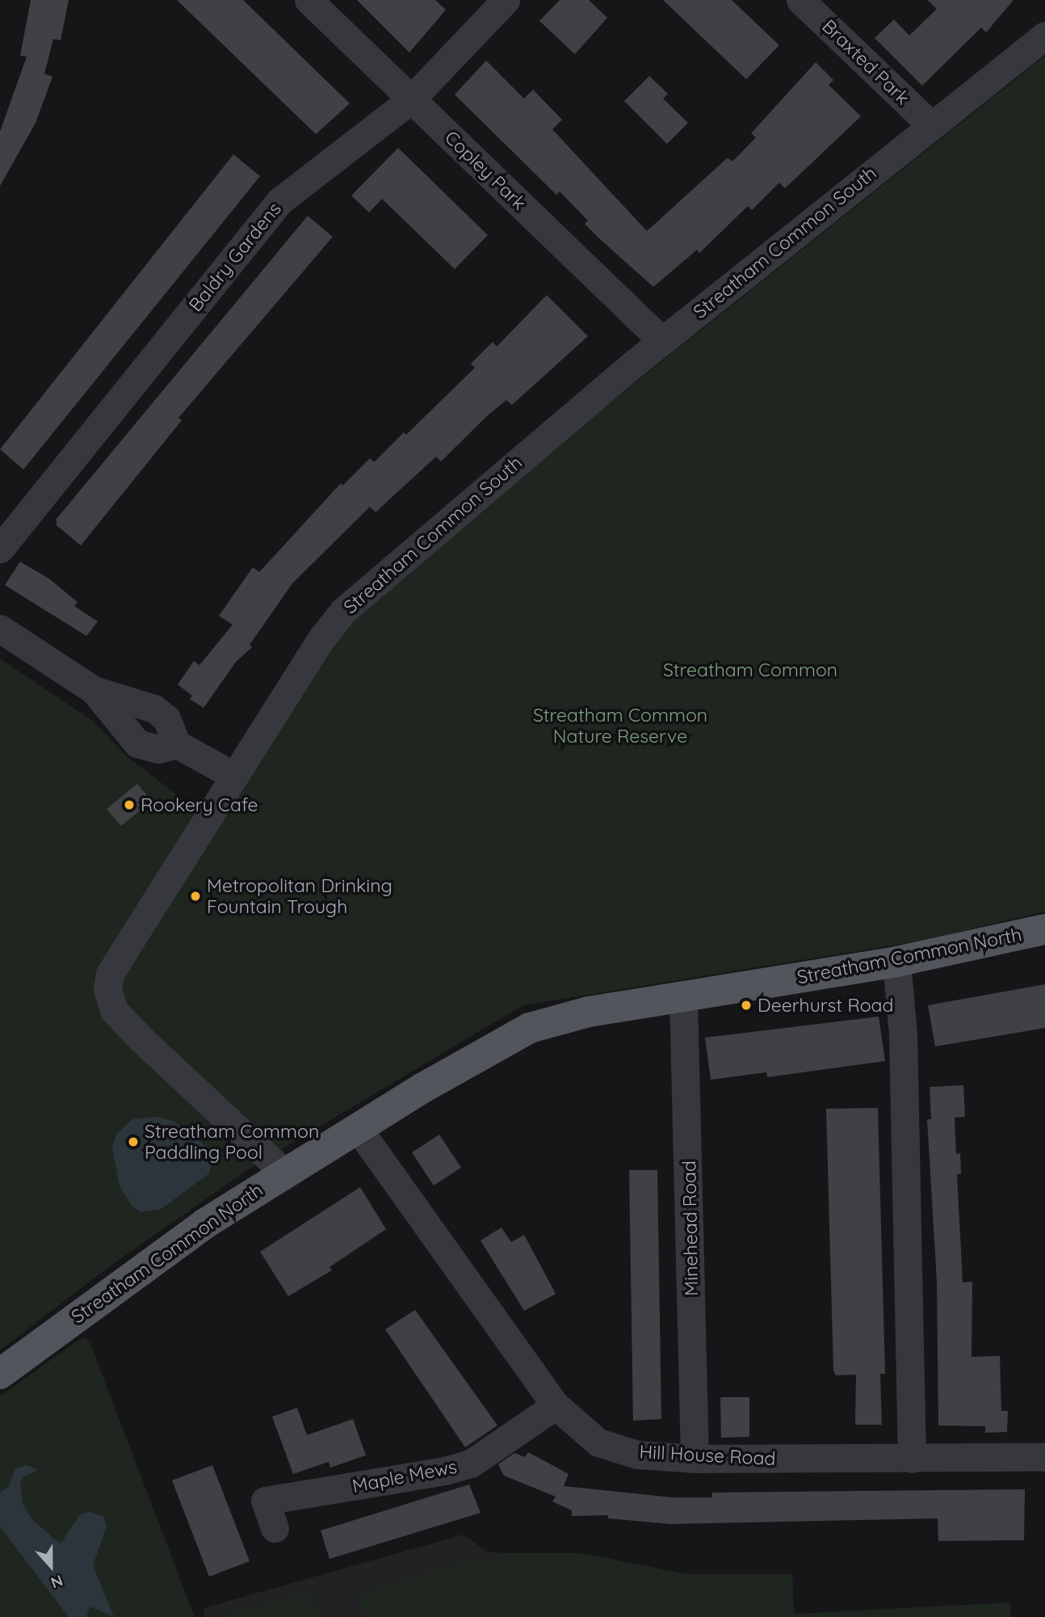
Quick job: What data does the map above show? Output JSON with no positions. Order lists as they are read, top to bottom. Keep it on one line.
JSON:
{"streets":{"main road":["Streatham Common North"],"street":["Braxted Park","Copley Park","Streatham Common South","Baldry Gardens","Minehead Road","Hill House Road","Maple Mews"]},"crossings":[["Braxted Park","Streatham Common South"],["Copley Park","Streatham Common South"],["Copley Park","Baldry Gardens"],["Streatham Common South","Streatham Common North"],["Streatham Common North","Minehead Road"],["Streatham Common North","Hill House Road"],["Minehead Road","Hill House Road"],["Hill House Road","Maple Mews"]],"parks":["Streatham Common","Streatham Common Nature Reserve"],"places":["Rookery Cafe","Metropolitan Drinking Fountain Trough","Deerhurst Road","Streatham Common Paddling Pool"],"north":"bottom"}
